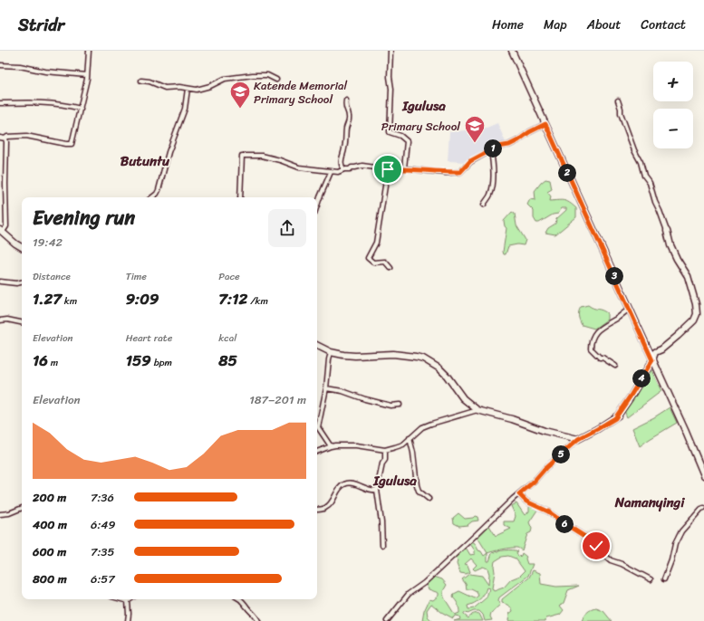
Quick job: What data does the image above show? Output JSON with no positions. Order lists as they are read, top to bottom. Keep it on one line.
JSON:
{"districts":["Igulusa","Butuntu","Igulusa","Namanyingi"],"places":{"school or university":["Katende Memorial Primary School","Primary School"]},"page":{"header":"Stridr","nav":["Home","Map","About","Contact"],"map_buttons":["+","−"],"pins":["1","2","3","4","5","6"],"heading":["Evening run","19:42"],"stats":[["Distance","1.27 km"],["Time","9:09"],["Pace","7:12 /km"],["Elevation","16 m"],["Heart rate","159 bpm"],["kcal","85"]],"chart":["Elevation","187–201 m"],"list":[{"name":"200 m","note":"7:36"},{"name":"400 m","note":"6:49"},{"name":"600 m","note":"7:35"},{"name":"800 m","note":"6:57"}]}}
